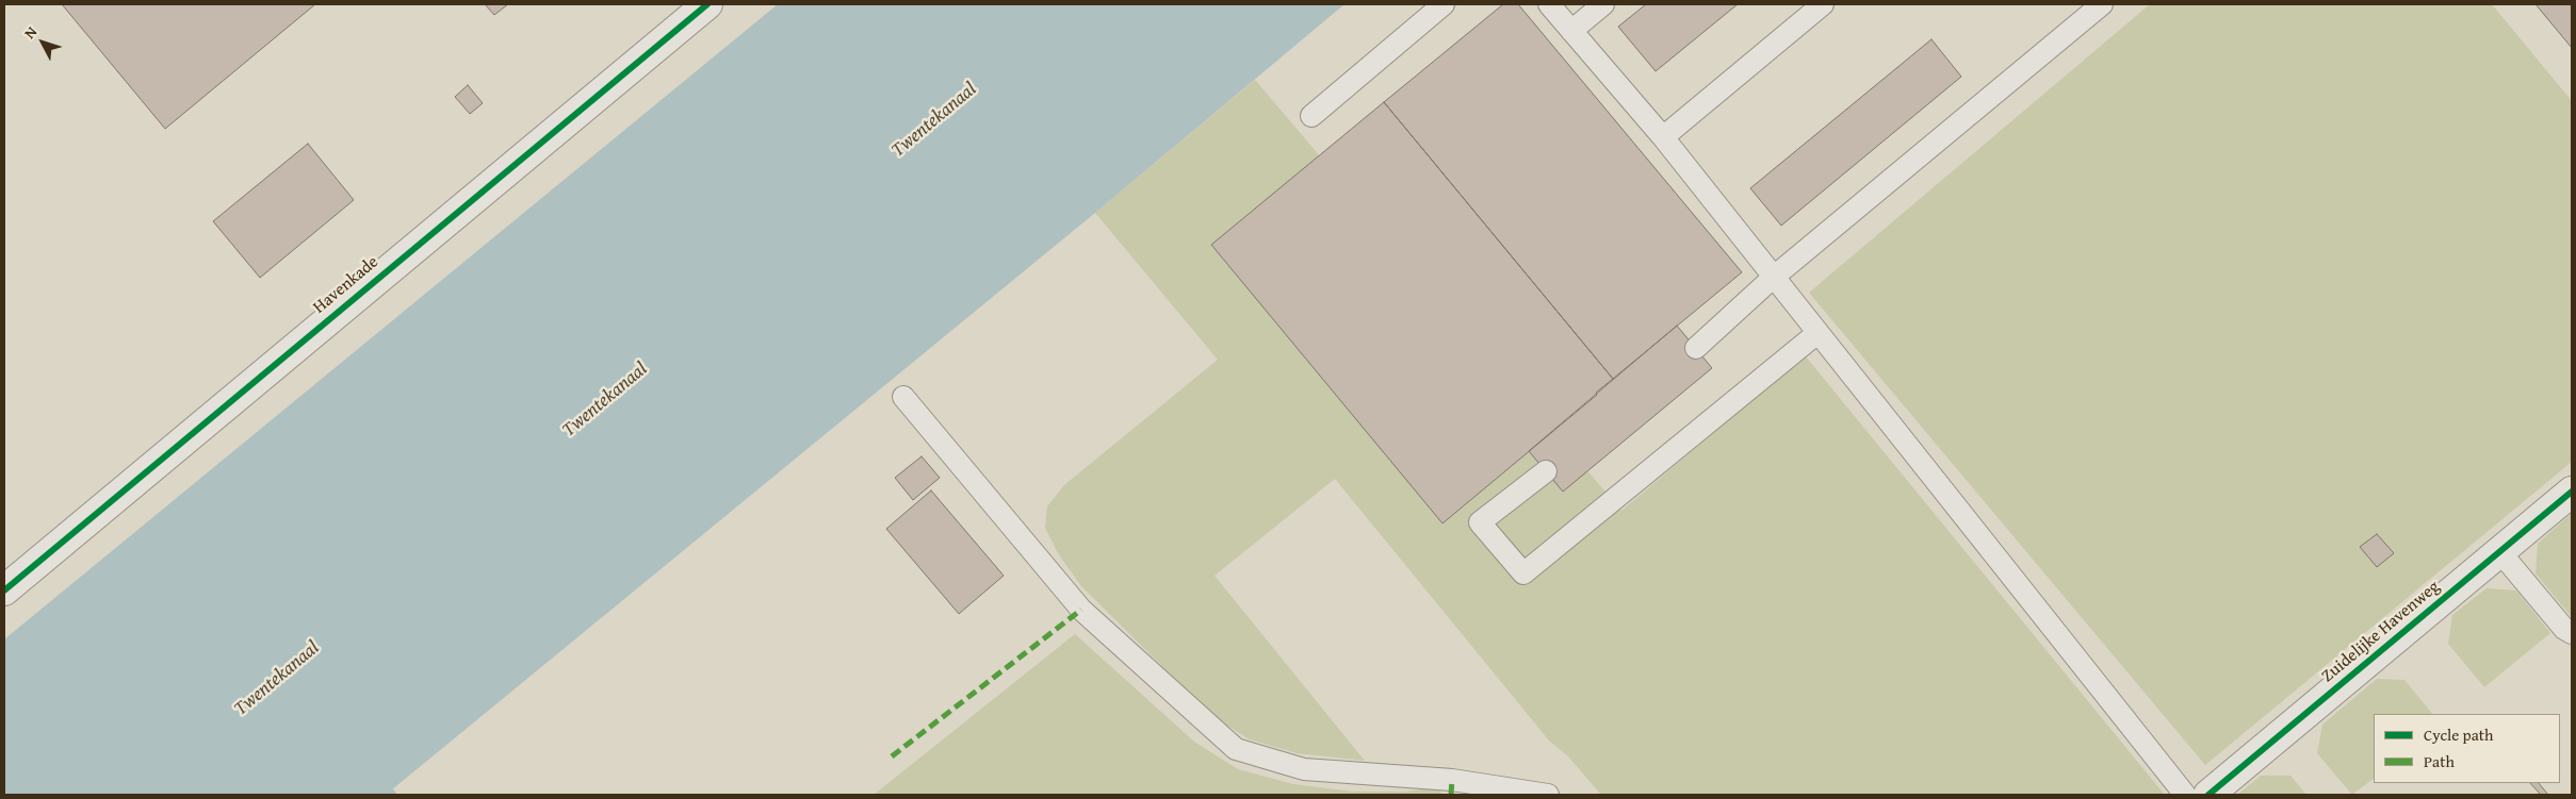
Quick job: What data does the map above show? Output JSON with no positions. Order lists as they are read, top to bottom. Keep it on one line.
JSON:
{"streets":{"street":["Havenkade","Zuidelijke Havenweg"]},"water":["Twentekanaal"],"legend":["Cycle path","Path"],"north":"top left"}
